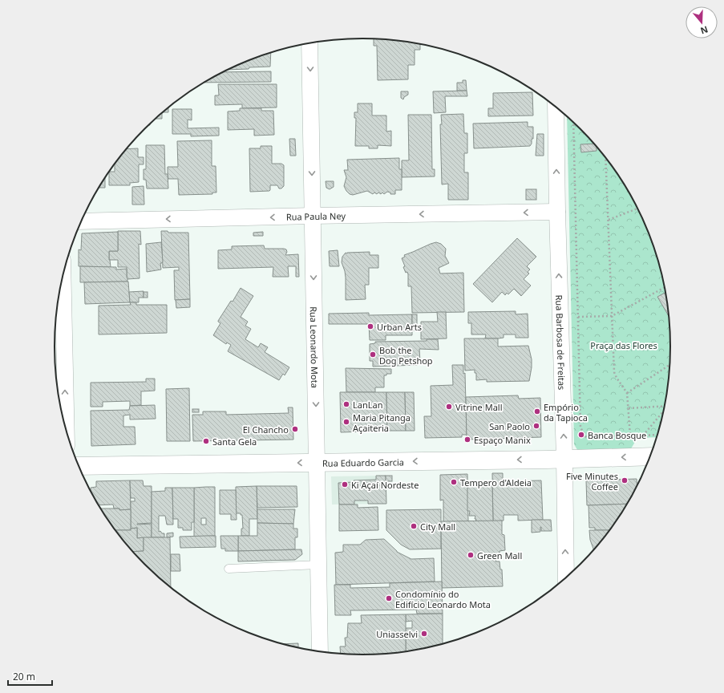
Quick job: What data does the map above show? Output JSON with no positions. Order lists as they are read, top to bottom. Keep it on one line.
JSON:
{"streets":{"main road":["Rua Eduardo Garcia"],"street":["Rua Paula Ney","Rua Barbosa de Freitas","Rua Leonardo Mota"]},"crossings":[["Rua Paula Ney","Rua Barbosa de Freitas"],["Rua Paula Ney","Rua Leonardo Mota"],["Rua Barbosa de Freitas","Rua Eduardo Garcia"],["Rua Leonardo Mota","Rua Eduardo Garcia"]],"one_way":["Rua Paula Ney","Rua Barbosa de Freitas","Rua Leonardo Mota","Rua Eduardo Garcia"],"parks":["Praça das Flores"],"places":["Urban Arts","Bob the Dog Petshop","LanLan","Vitrine Mall","Empório da Tapioca","Maria Pitanga Açaiteria","San Paolo","El Chancho","Banca Bosque","Espaço Manix","Santa Gela","Five Minutes Coffee","Tempero d'Aldeia","Ki Açaí Nordeste","City Mall","Green Mall","Condomínio do Edifício Leonardo Mota","Uniasselvi"],"scale_bar":"20 m","north":"bottom"}
